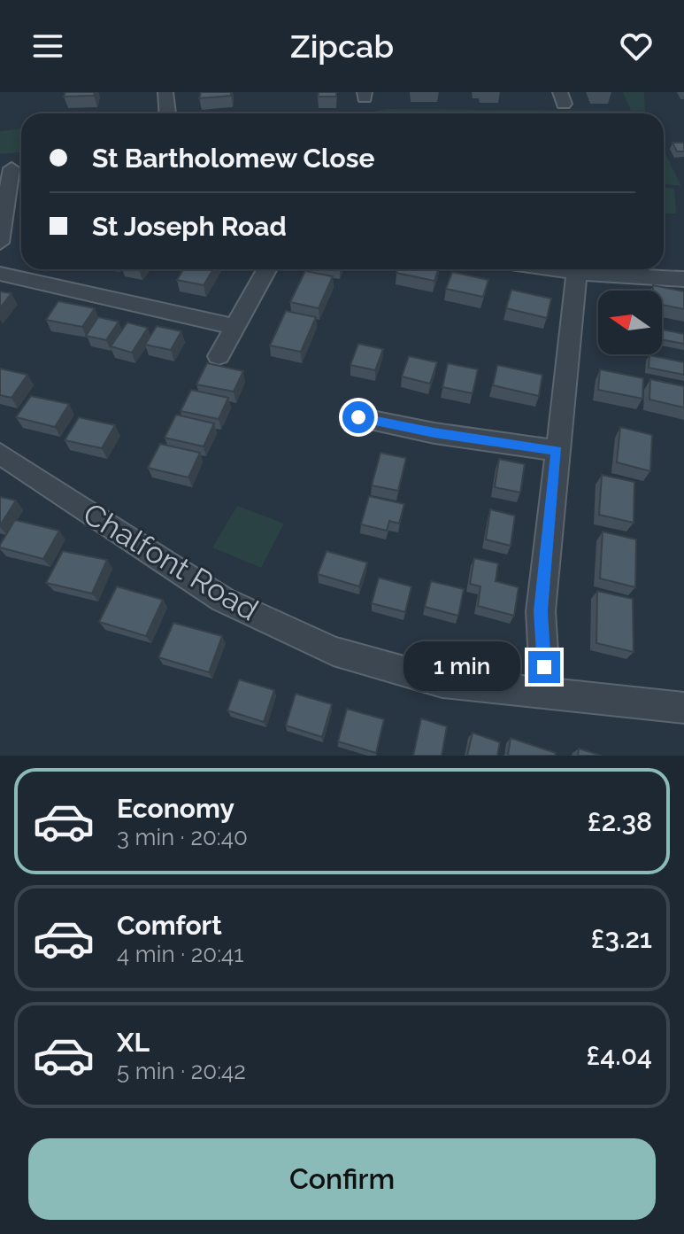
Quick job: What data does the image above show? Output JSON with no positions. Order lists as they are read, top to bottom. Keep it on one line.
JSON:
{"streets":{"street":["Chalfont Road"]},"north":"left","page":{"header":"Zipcab","banner":["St Bartholomew Close","St Joseph Road"],"bubble":"1 min","list":[{"name":"Economy","note":"3 min · 20:40","value":"£2.38"},{"name":"Comfort","note":"4 min · 20:41","value":"£3.21"},{"name":"XL","note":"5 min · 20:42","value":"£4.04"}],"buttons":"Confirm"}}
